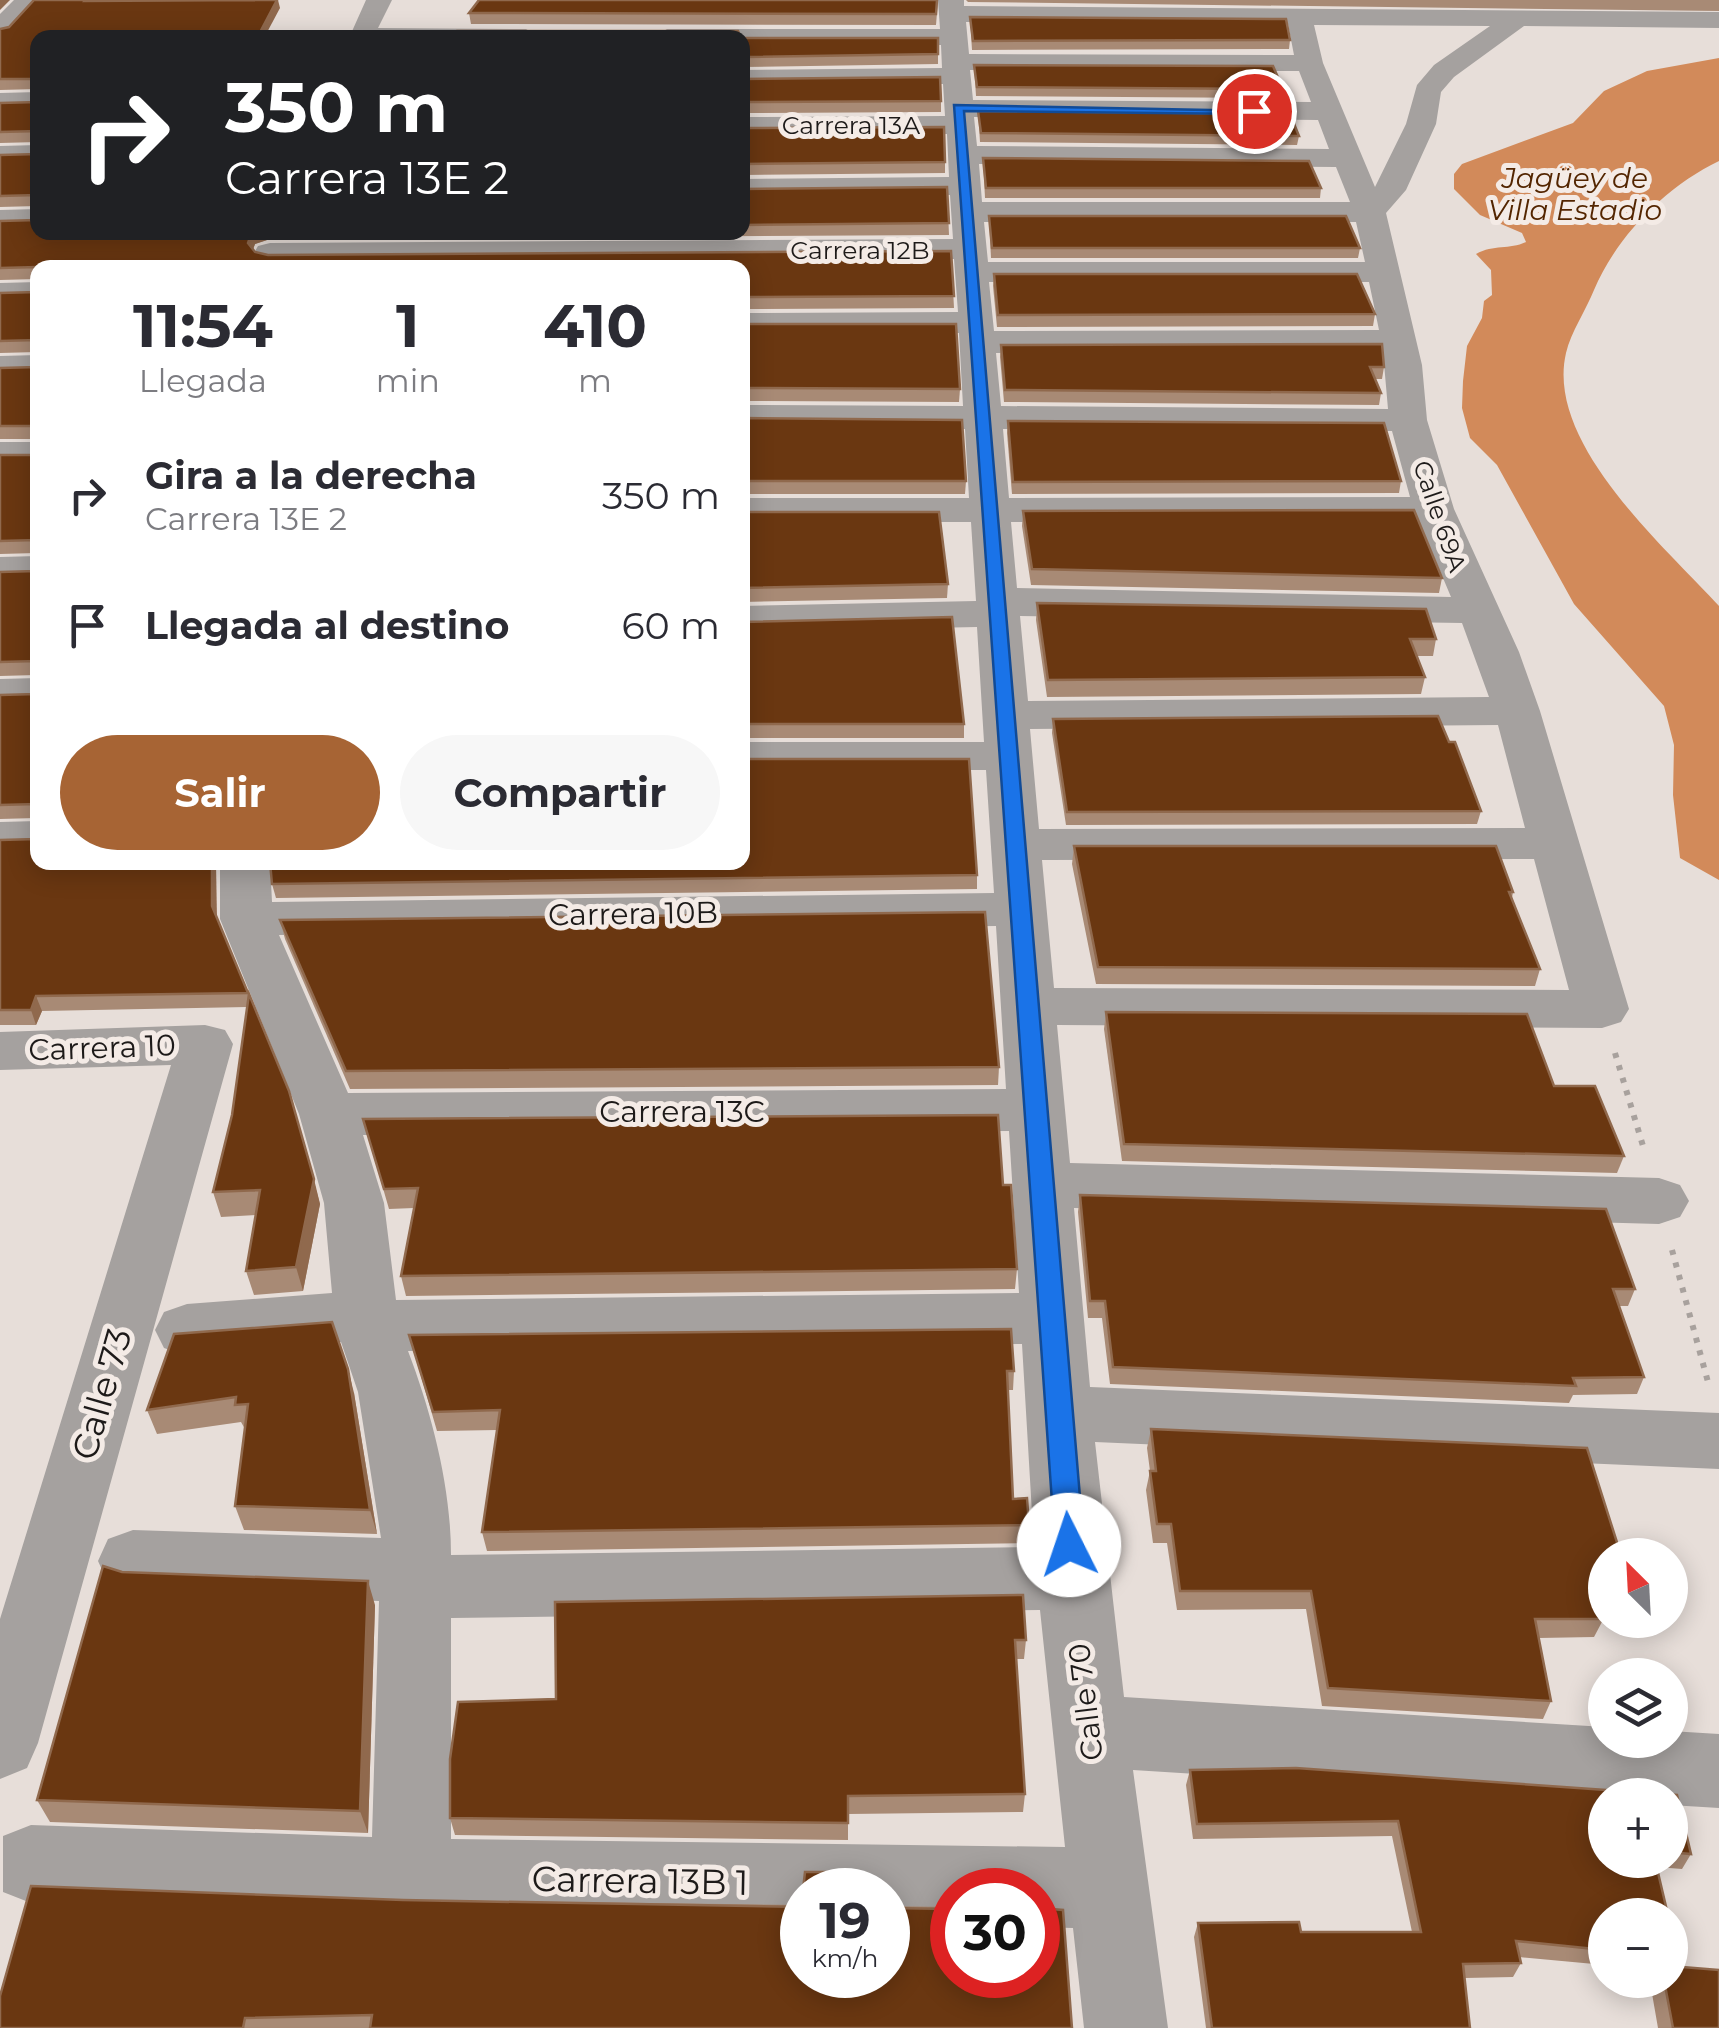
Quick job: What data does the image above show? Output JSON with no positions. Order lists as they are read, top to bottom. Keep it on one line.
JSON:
{"streets":{"street":["Carrera 13A","Carrera 12B","Calle 69A","Carrera 10B","Carrera 10","Carrera 13C","Calle 73","Calle 70","Carrera 13B 1"]},"crossings":[["Carrera 13A","Carrera 12B"],["Carrera 13A","Calle 70"],["Carrera 12B","Calle 70"],["Calle 69A","Calle 70"],["Carrera 10B","Calle 70"],["Carrera 10","Calle 73"],["Carrera 13C","Calle 70"],["Calle 70","Carrera 13B 1"]],"water":["Jagüey de Villa Estadio"],"north":"top left","page":{"turn":["350 m","Carrera 13E 2"],"eta":["11:54","Llegada","1","min","410","m"],"list":[{"name":"Gira a la derecha","note":"Carrera 13E 2","value":"350 m"},{"name":"Llegada al destino","value":"60 m"}],"buttons":["Salir","Compartir"],"map_buttons":["+","−"],"speed":"19 km/h","limit":"30"}}
